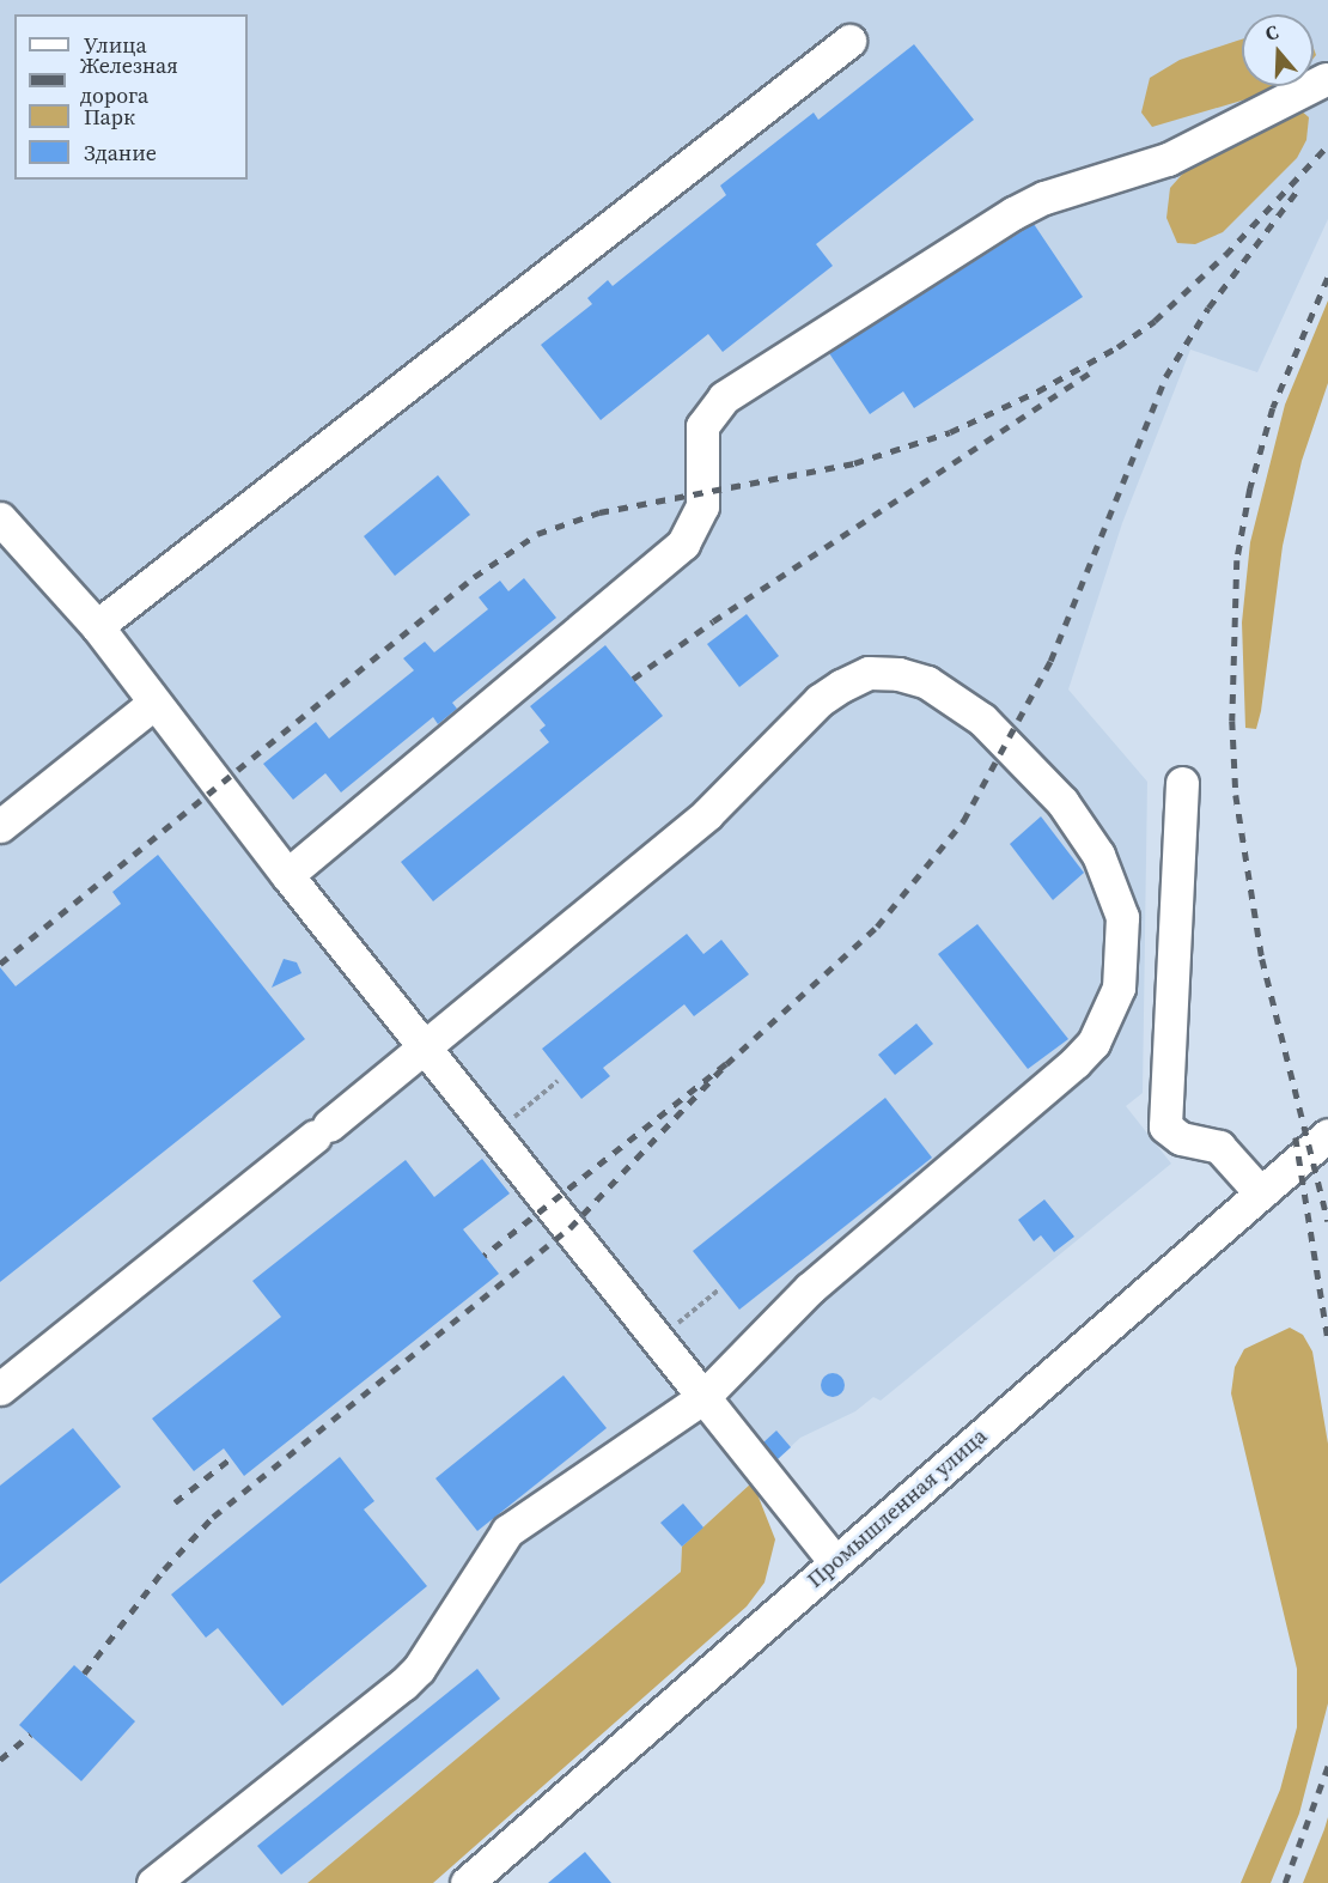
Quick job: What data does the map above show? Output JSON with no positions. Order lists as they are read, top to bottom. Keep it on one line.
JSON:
{"streets":{"street":["Промышленная улица"]},"legend":["Улица","Железная дорога","Парк","Здание"],"north":"top"}
